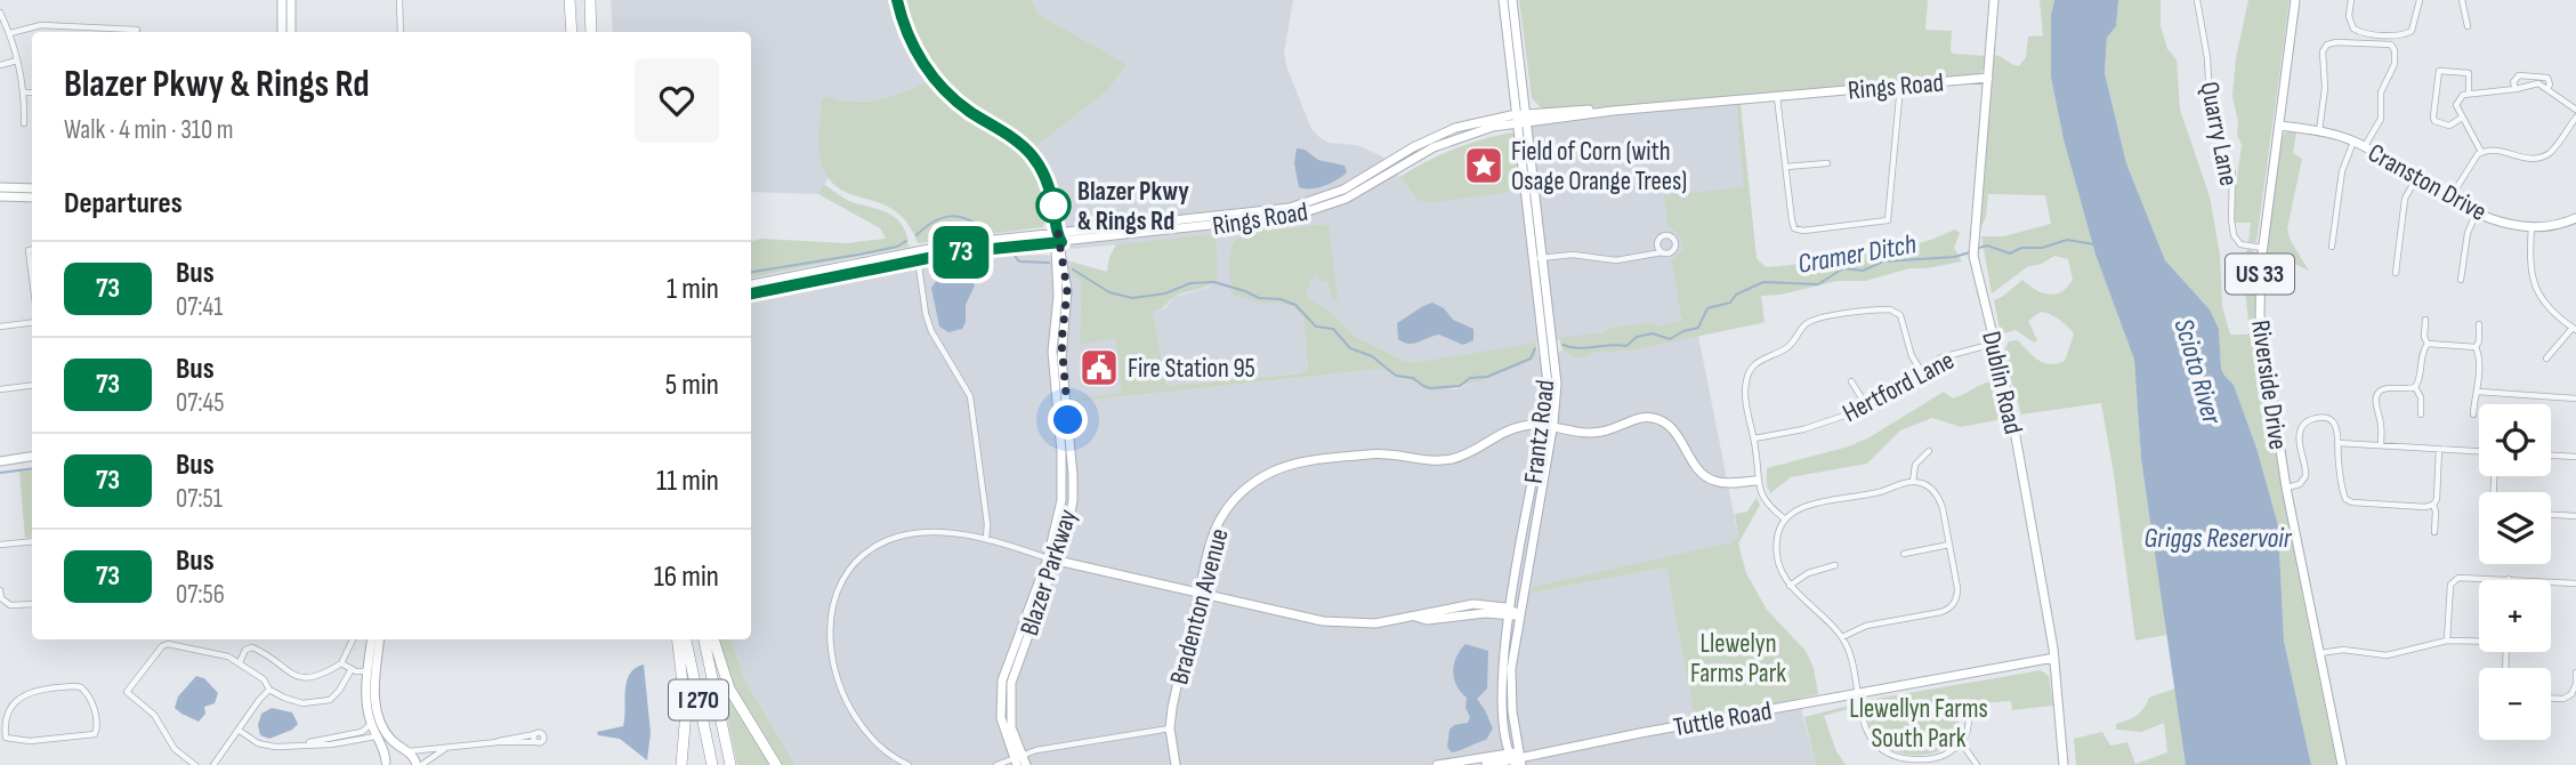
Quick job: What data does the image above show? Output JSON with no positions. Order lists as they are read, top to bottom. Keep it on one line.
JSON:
{"streets":{"highway":["I 270"],"main road":["Rings Road","Cranston Drive","US 33","Dublin Road","Riverside Drive","Frantz Road","Blazer Parkway","Bradenton Avenue","Tuttle Road"],"street":["Quarry Lane","Hertford Lane"]},"crossings":[["Rings Road","Dublin Road"],["Rings Road","Frantz Road"],["Rings Road","Blazer Parkway"],["Quarry Lane","Riverside Drive"],["Cranston Drive","Riverside Drive"],["Dublin Road","Hertford Lane"],["Dublin Road","Tuttle Road"],["Frantz Road","Bradenton Avenue"],["Frantz Road","Tuttle Road"]],"water":["Cramer Ditch","Scioto River","Griggs Reservoir"],"parks":["Llewelyn Farms Park","Llewellyn Farms South Park"],"places":{"place":["Field of Corn (with Osage Orange Trees)"],"other":["Blazer Pkwy & Rings Rd"],"public building":["Fire Station 95"]},"lines":["bus line 73"],"page":{"on_map":"73","heading":[["Blazer Pkwy & Rings Rd","Walk · 4 min · 310 m"],"Departures"],"list":[{"mark":"73","name":"Bus","note":"07:41","value":"1 min"},{"mark":"73","name":"Bus","note":"07:45","value":"5 min"},{"mark":"73","name":"Bus","note":"07:51","value":"11 min"},{"mark":"73","name":"Bus","note":"07:56","value":"16 min"}],"map_buttons":["+","−"]}}
